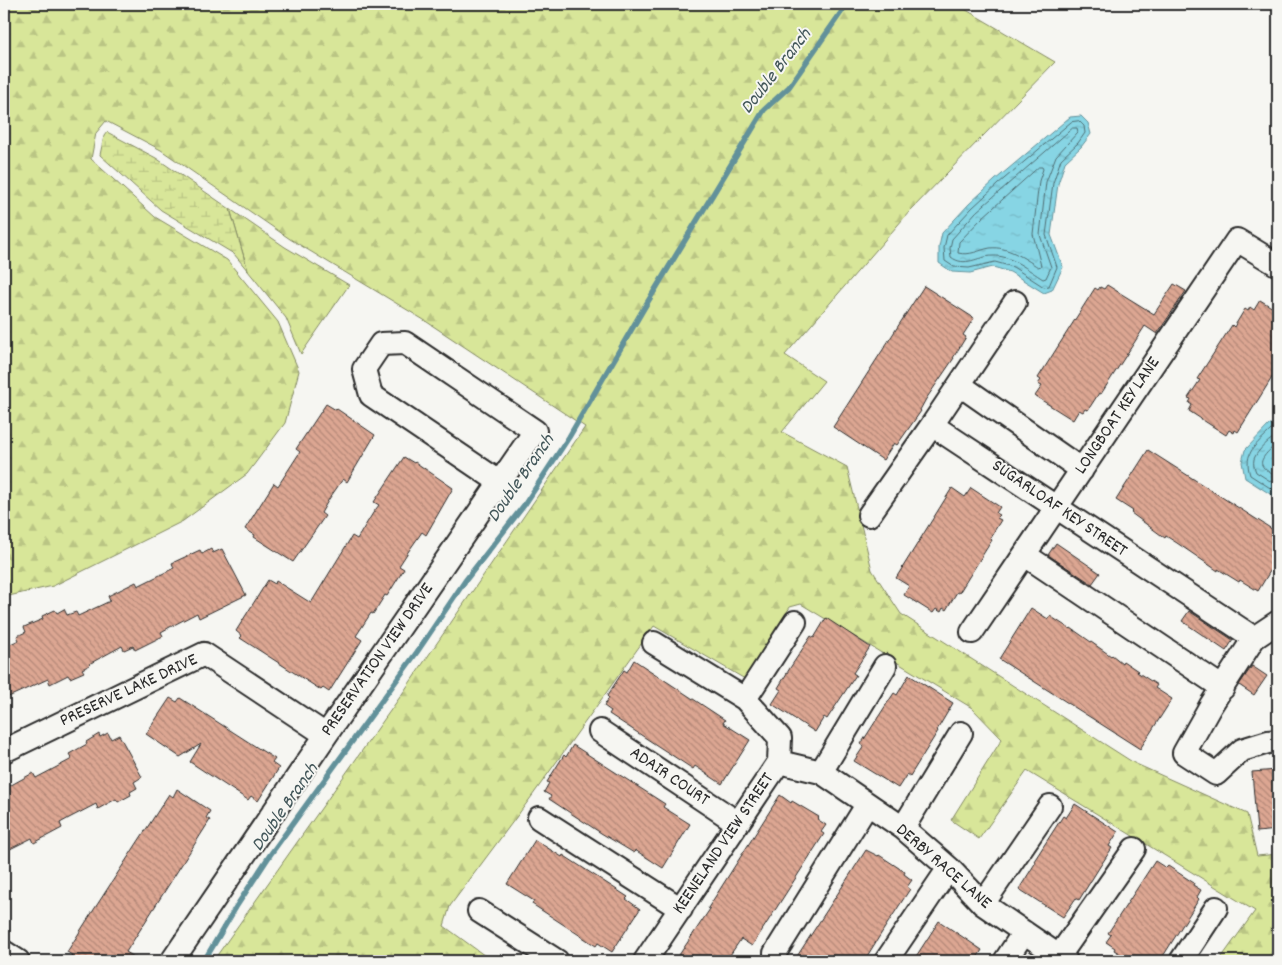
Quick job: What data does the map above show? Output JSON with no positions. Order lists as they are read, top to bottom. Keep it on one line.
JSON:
{"streets":{"street":["LONGBOAT KEY LANE","SUGARLOAF KEY STREET","PRESERVATION VIEW DRIVE","PRESERVE LAKE DRIVE","ADAIR COURT","KEENELAND VIEW STREET","DERBY RACE LANE"]},"crossings":[["LONGBOAT KEY LANE","SUGARLOAF KEY STREET"],["PRESERVATION VIEW DRIVE","PRESERVE LAKE DRIVE"],["ADAIR COURT","KEENELAND VIEW STREET"],["KEENELAND VIEW STREET","DERBY RACE LANE"]],"water":["Double Branch"]}
